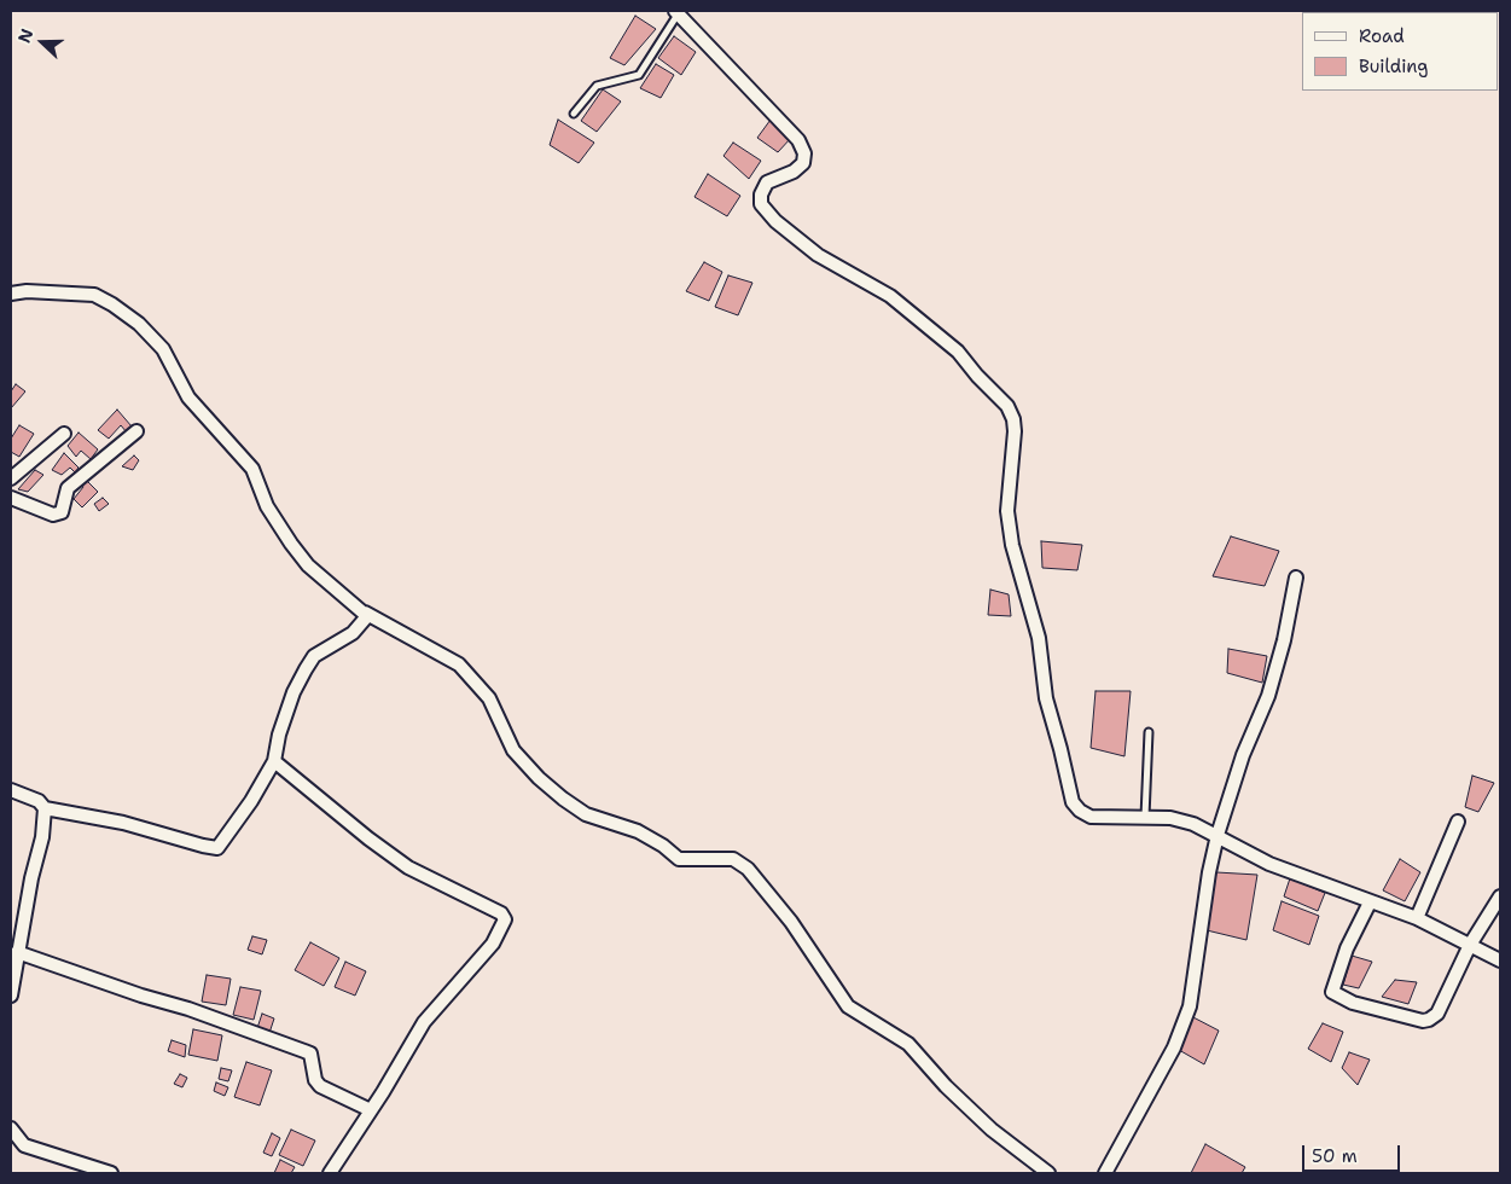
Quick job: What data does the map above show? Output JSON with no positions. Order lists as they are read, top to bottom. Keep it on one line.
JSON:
{"legend":["Road","Building"],"scale_bar":"50 m","north":"left"}
